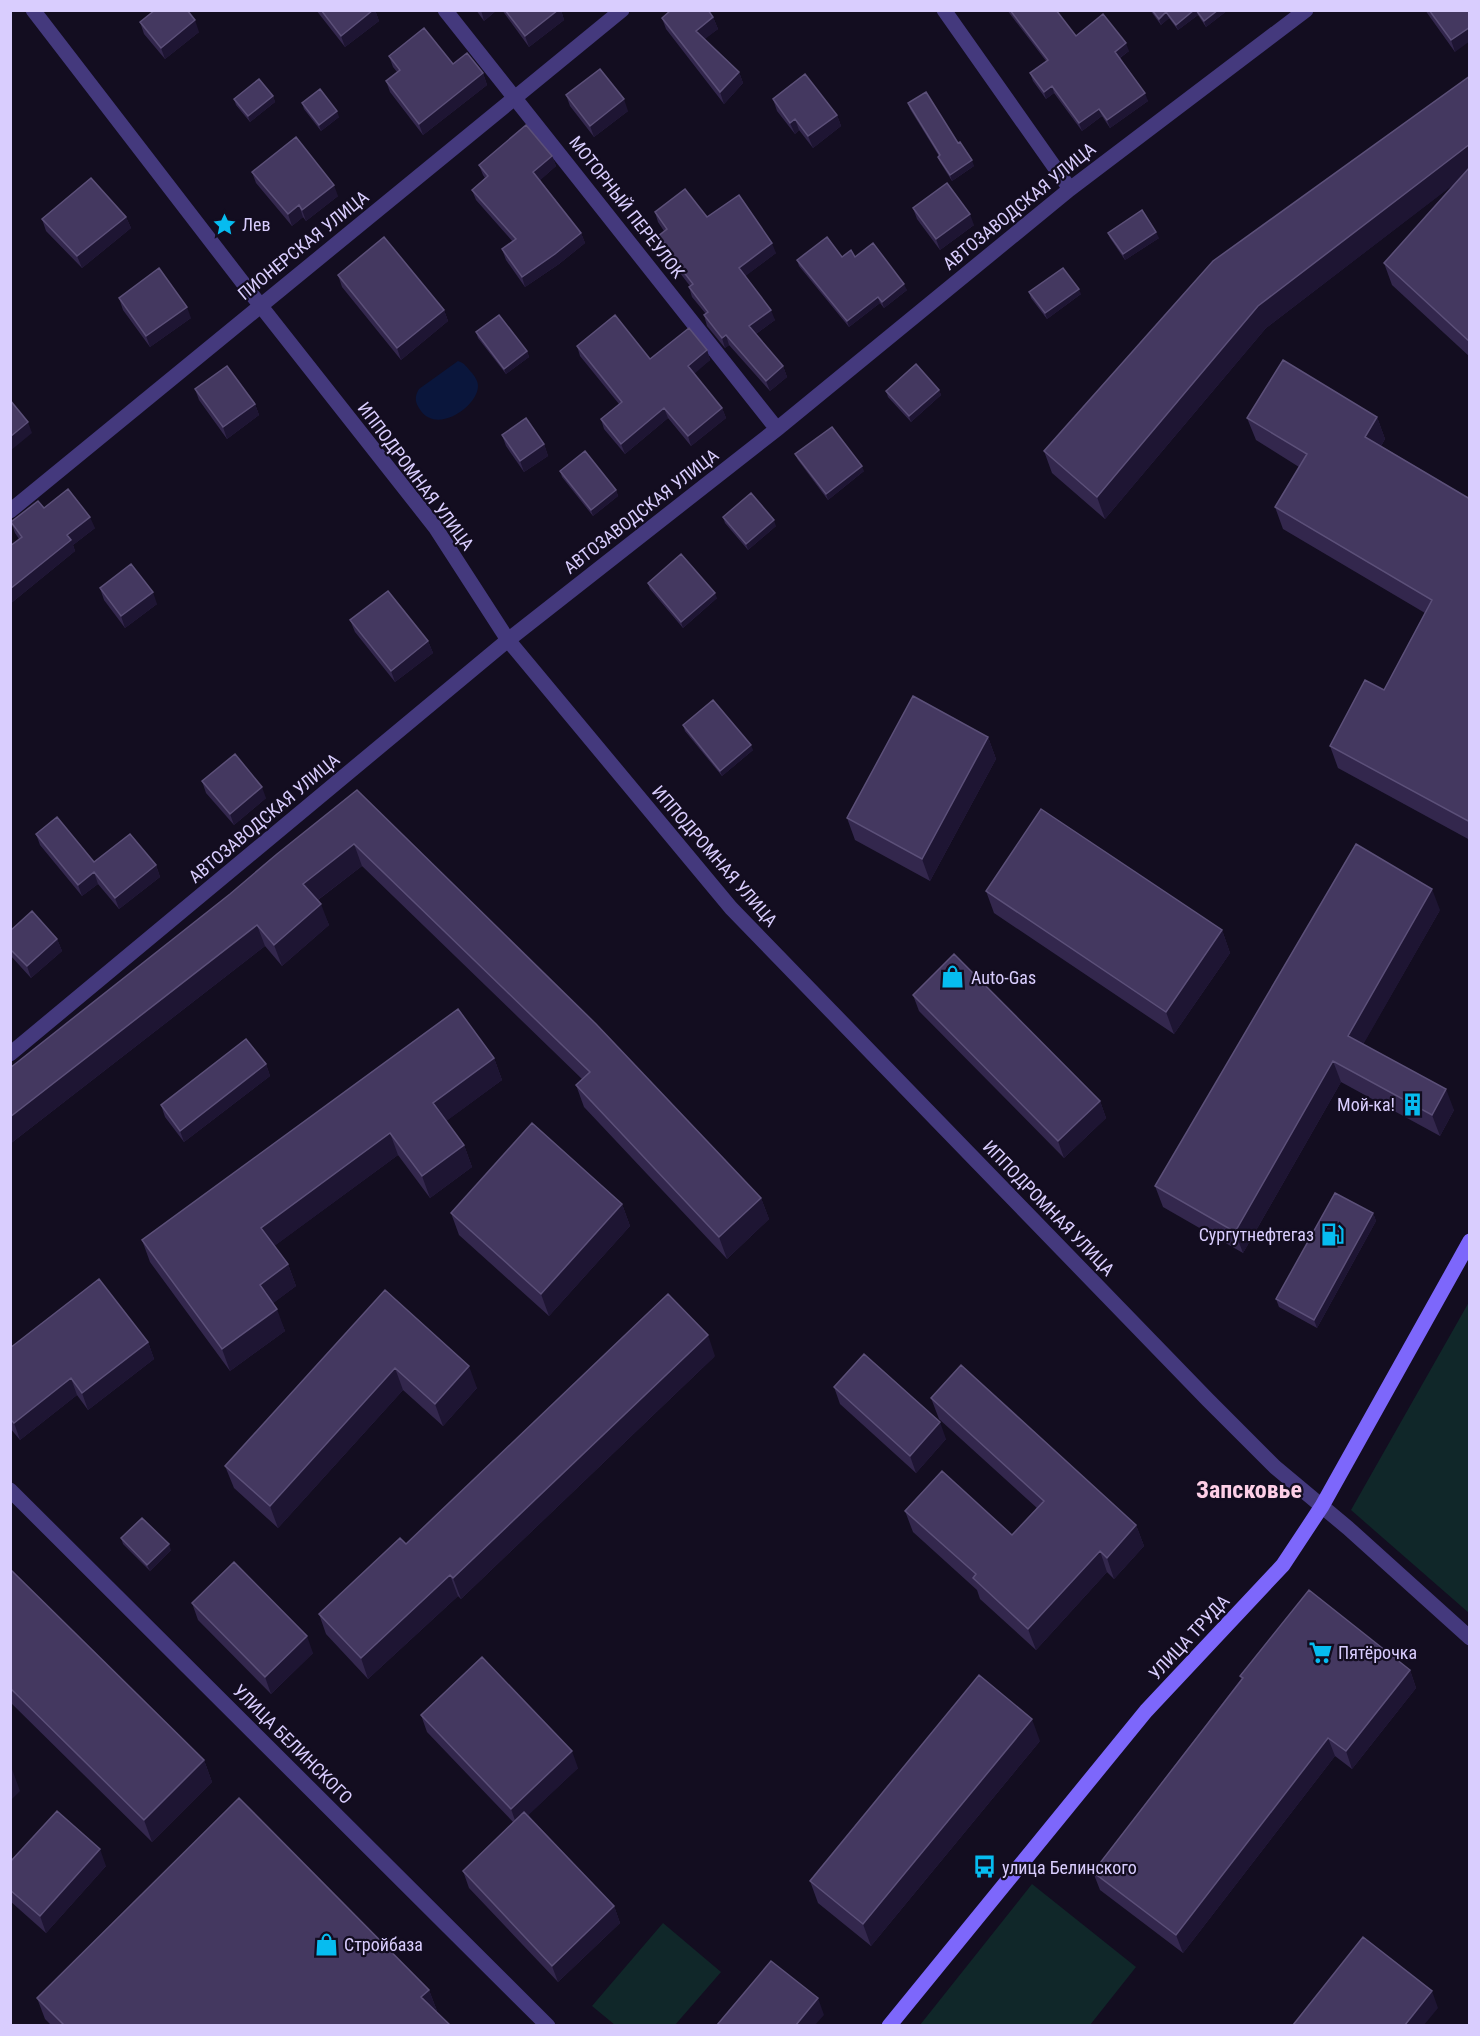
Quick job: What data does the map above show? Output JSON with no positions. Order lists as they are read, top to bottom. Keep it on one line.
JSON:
{"streets":{"main road":["УЛИЦА ТРУДА"],"street":["АВТОЗАВОДСКАЯ УЛИЦА","МОТОРНЫЙ ПЕРЕУЛОК","ПИОНЕРСКАЯ УЛИЦА","ИППОДРОМНАЯ УЛИЦА","УЛИЦА БЕЛИНСКОГО"]},"crossings":[["АВТОЗАВОДСКАЯ УЛИЦА","МОТОРНЫЙ ПЕРЕУЛОК"],["АВТОЗАВОДСКАЯ УЛИЦА","ИППОДРОМНАЯ УЛИЦА"],["МОТОРНЫЙ ПЕРЕУЛОК","ПИОНЕРСКАЯ УЛИЦА"],["ПИОНЕРСКАЯ УЛИЦА","ИППОДРОМНАЯ УЛИЦА"],["ИППОДРОМНАЯ УЛИЦА","УЛИЦА ТРУДА"]],"districts":["Запсковье"],"places":{"place":["Лев"],"shop":["Auto-Gas","Стройбаза"],"building":["Мой-ка!"],"fuel station":["Сургутнефтегаз"],"supermarket":["Пятёрочка"],"bus stop":["улица Белинского"]}}
